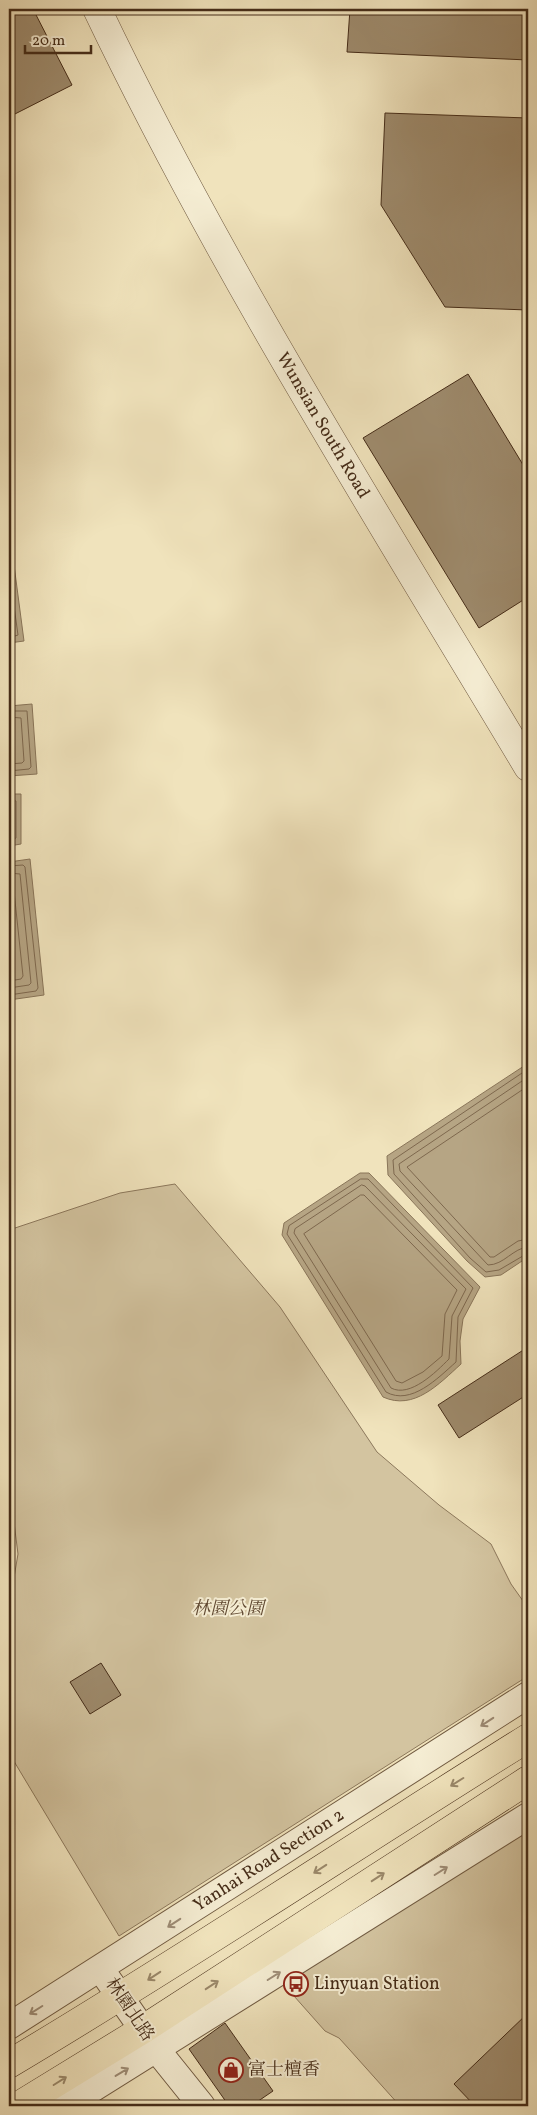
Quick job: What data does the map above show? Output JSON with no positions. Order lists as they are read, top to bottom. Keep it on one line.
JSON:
{"streets":{"main road":["Yanhai Road Section 2"],"street":["Wunsian South Road","林園北路"]},"crossings":[["Yanhai Road Section 2","林園北路"]],"parks":["林園公園"],"places":{"bus stop":["Linyuan Station"],"shop":["富士檀香"]},"scale_bar":"20 m"}
